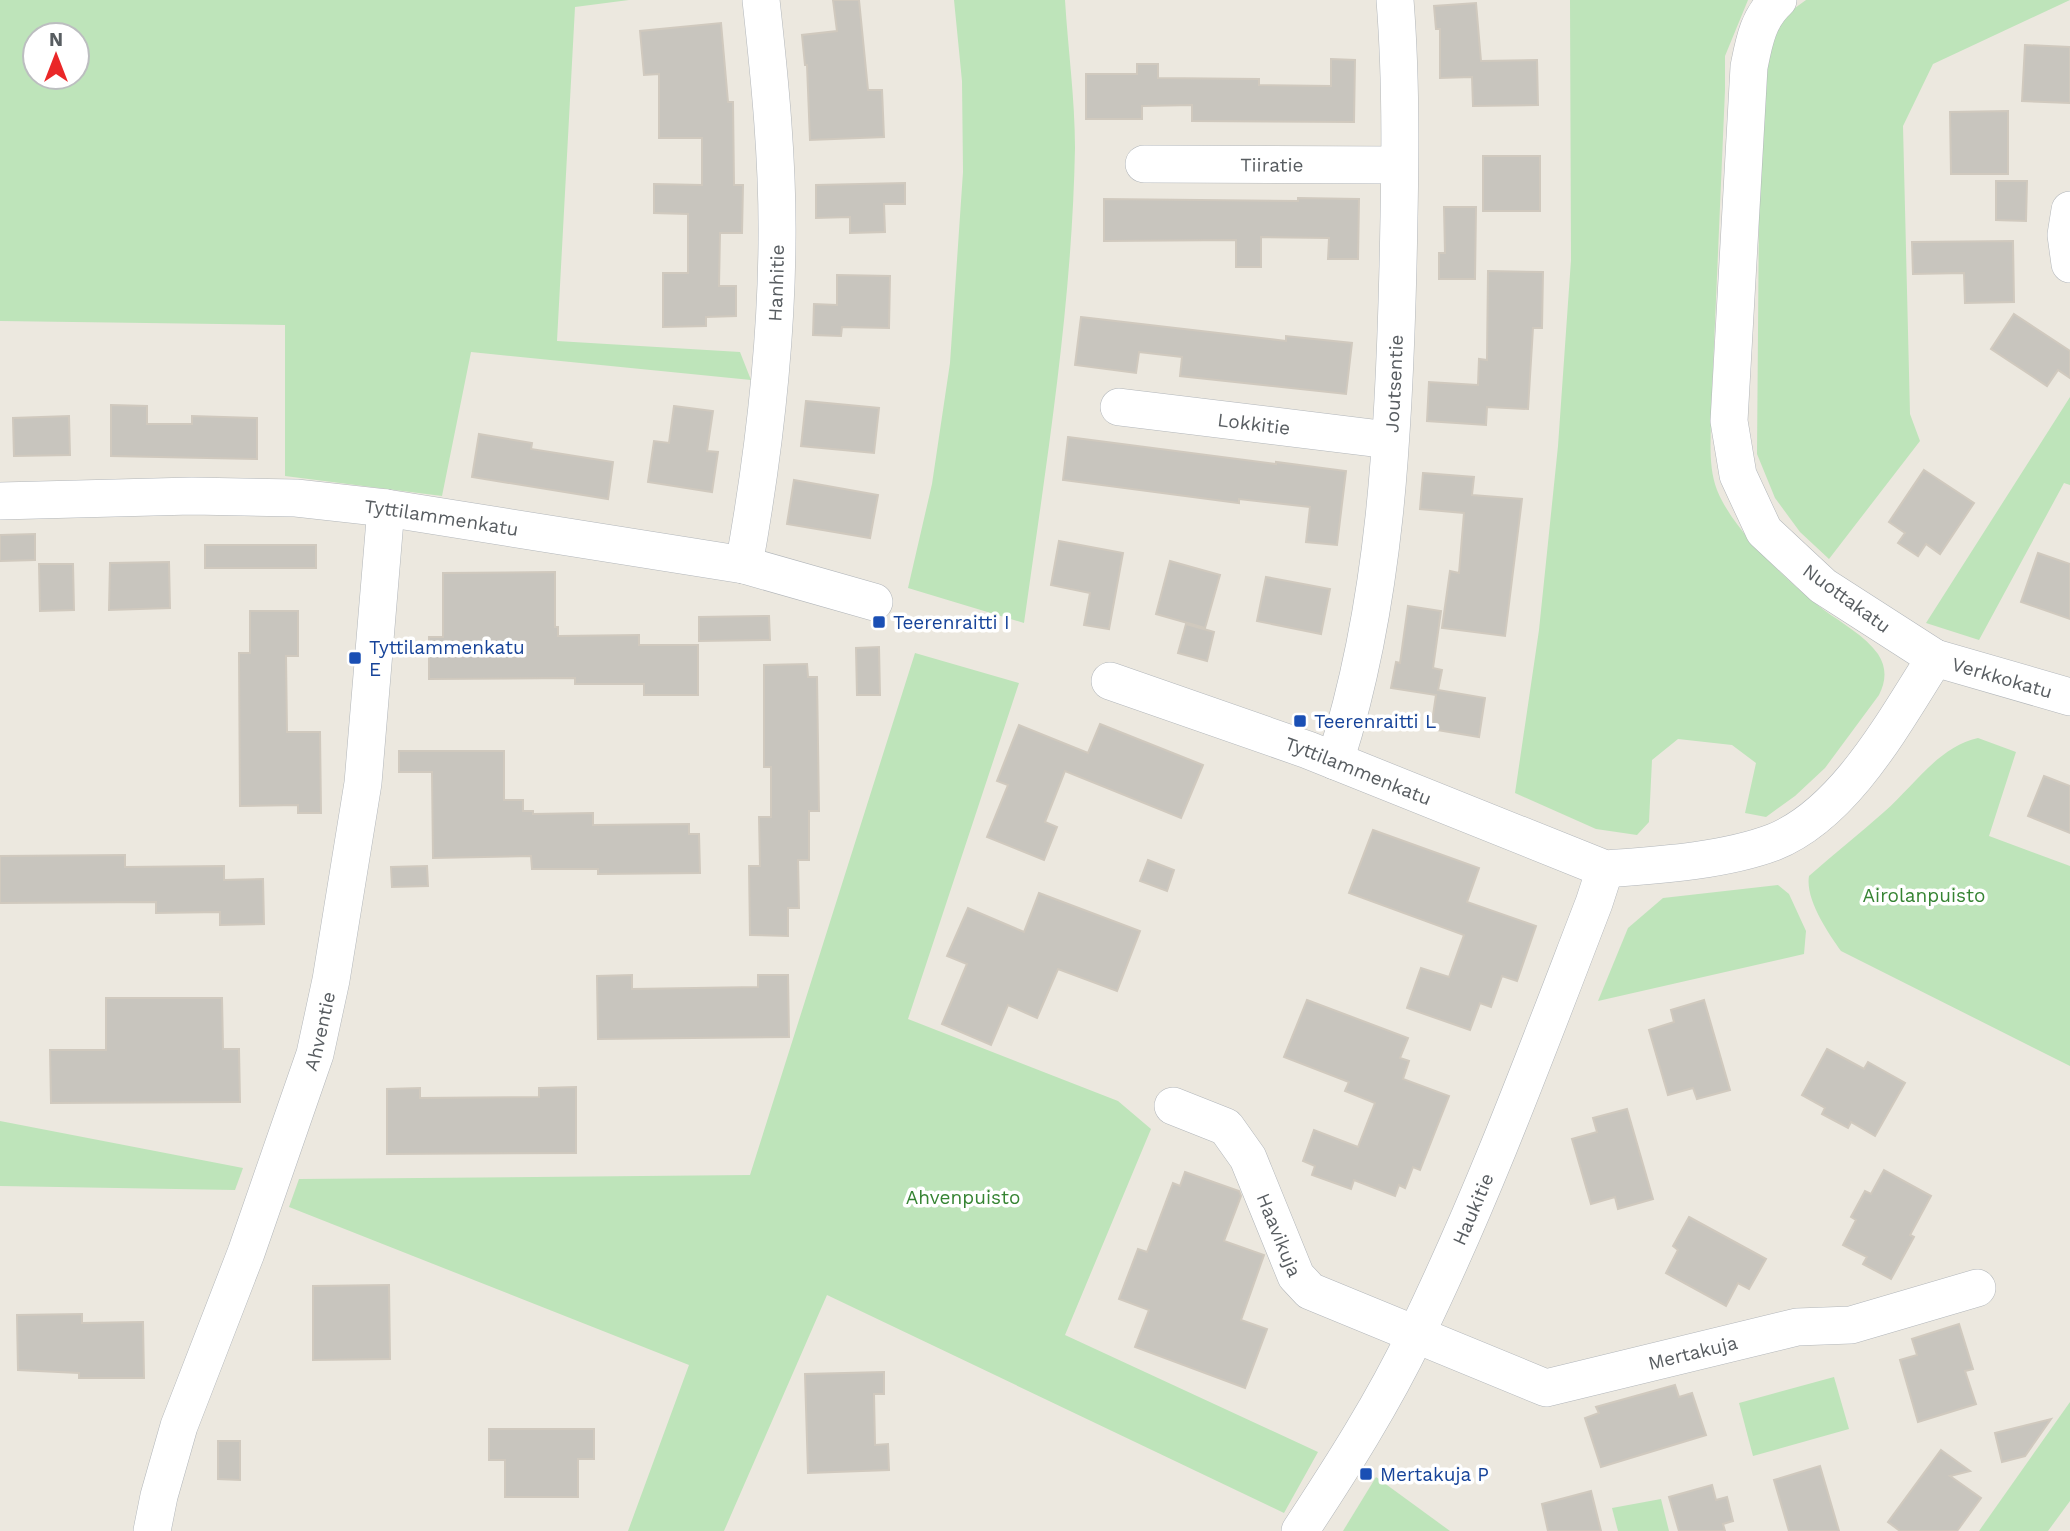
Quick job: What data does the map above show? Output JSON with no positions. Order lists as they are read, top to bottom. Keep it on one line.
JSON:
{"streets":{"street":["Tiiratie","Hanhitie","Joutsentie","Lokkitie","Tyttilammenkatu","Nuottakatu","Verkkokatu","Ahventie","Haukitie","Haavikuja","Mertakuja"]},"crossings":[["Tiiratie","Joutsentie"],["Hanhitie","Tyttilammenkatu"],["Joutsentie","Lokkitie"],["Joutsentie","Tyttilammenkatu"],["Tyttilammenkatu","Ahventie"],["Tyttilammenkatu","Haukitie"],["Nuottakatu","Verkkokatu"],["Haukitie","Haavikuja"],["Haukitie","Mertakuja"],["Haavikuja","Mertakuja"]],"parks":["Airolanpuisto","Ahvenpuisto"],"places":{"transit":["Teerenraitti I","Tyttilammenkatu E","Teerenraitti L","Mertakuja P"]},"north":"top"}
